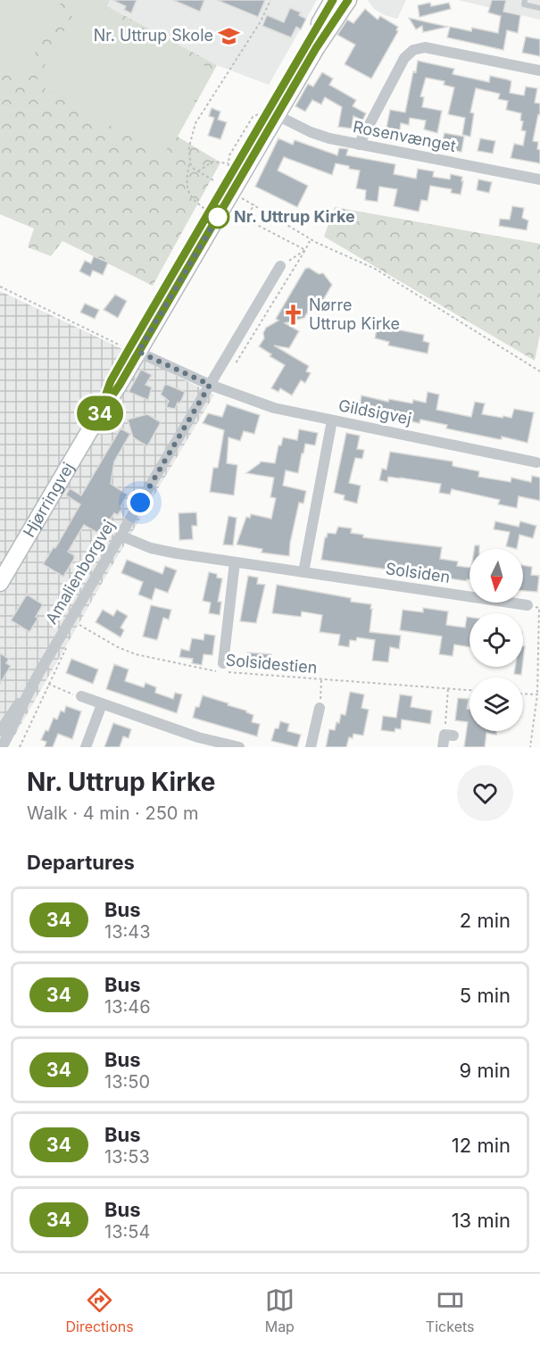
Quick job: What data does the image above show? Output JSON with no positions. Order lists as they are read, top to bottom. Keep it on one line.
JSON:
{"streets":{"main road":["Hjørringvej"],"street":["Rosenvænget","Gildsigvej","Amalienborgvej","Solsiden"],"path":["Solsidestien"]},"crossings":[["Rosenvænget","Hjørringvej"],["Gildsigvej","Amalienborgvej"],["Amalienborgvej","Solsiden"],["Amalienborgvej","Solsidestien"]],"places":{"school or university":["Nr. Uttrup Skole"],"other":["Nr. Uttrup Kirke"],"church":["Nørre Uttrup Kirke"]},"lines":["bus line 34"],"north":"bottom","page":{"on_map":"34","heading":[["Nr. Uttrup Kirke","Walk · 4 min · 250 m"],"Departures"],"list":[{"mark":"34","name":"Bus","note":"13:43","value":"2 min"},{"mark":"34","name":"Bus","note":"13:46","value":"5 min"},{"mark":"34","name":"Bus","note":"13:50","value":"9 min"},{"mark":"34","name":"Bus","note":"13:53","value":"12 min"},{"mark":"34","name":"Bus","note":"13:54","value":"13 min"}],"tabs":["Directions","Map","Tickets"]}}
